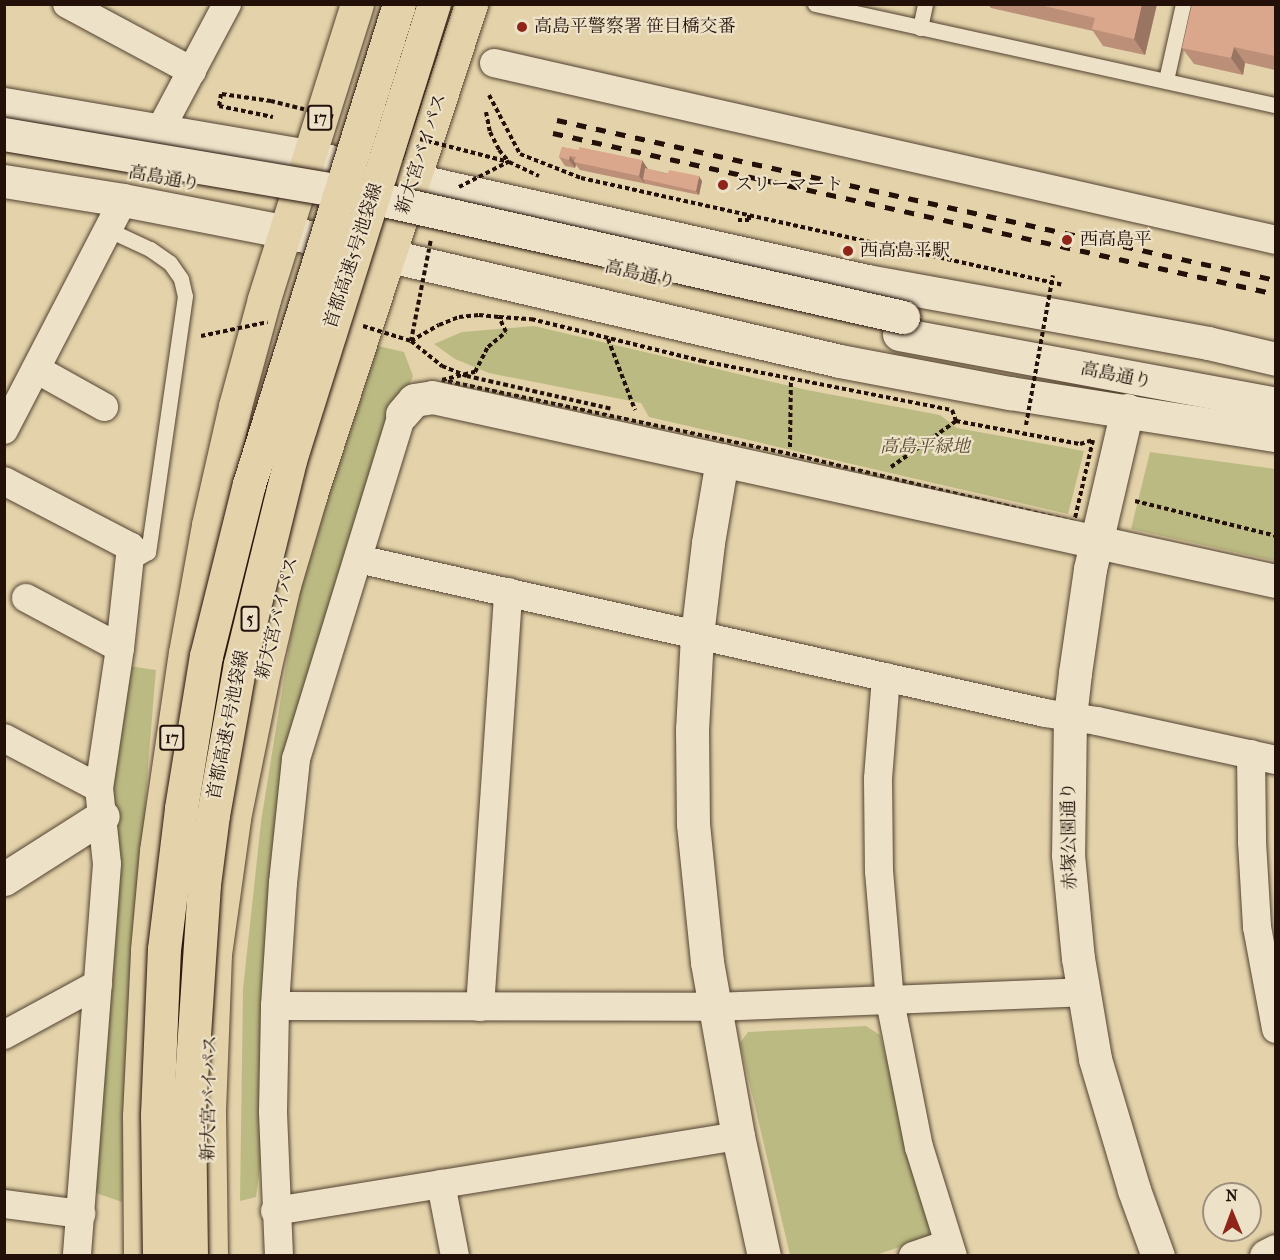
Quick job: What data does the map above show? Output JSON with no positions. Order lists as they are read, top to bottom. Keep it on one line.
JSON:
{"streets":{"highway":["17","新大宮バイパス","首都高速5号池袋線","5"],"main road":["高島通り","赤塚公園通り"]},"parks":["高島平緑地"],"places":["高島平警察署 笹目橋交番","スリーマート","西高島平","西高島平駅"],"north":"top"}
